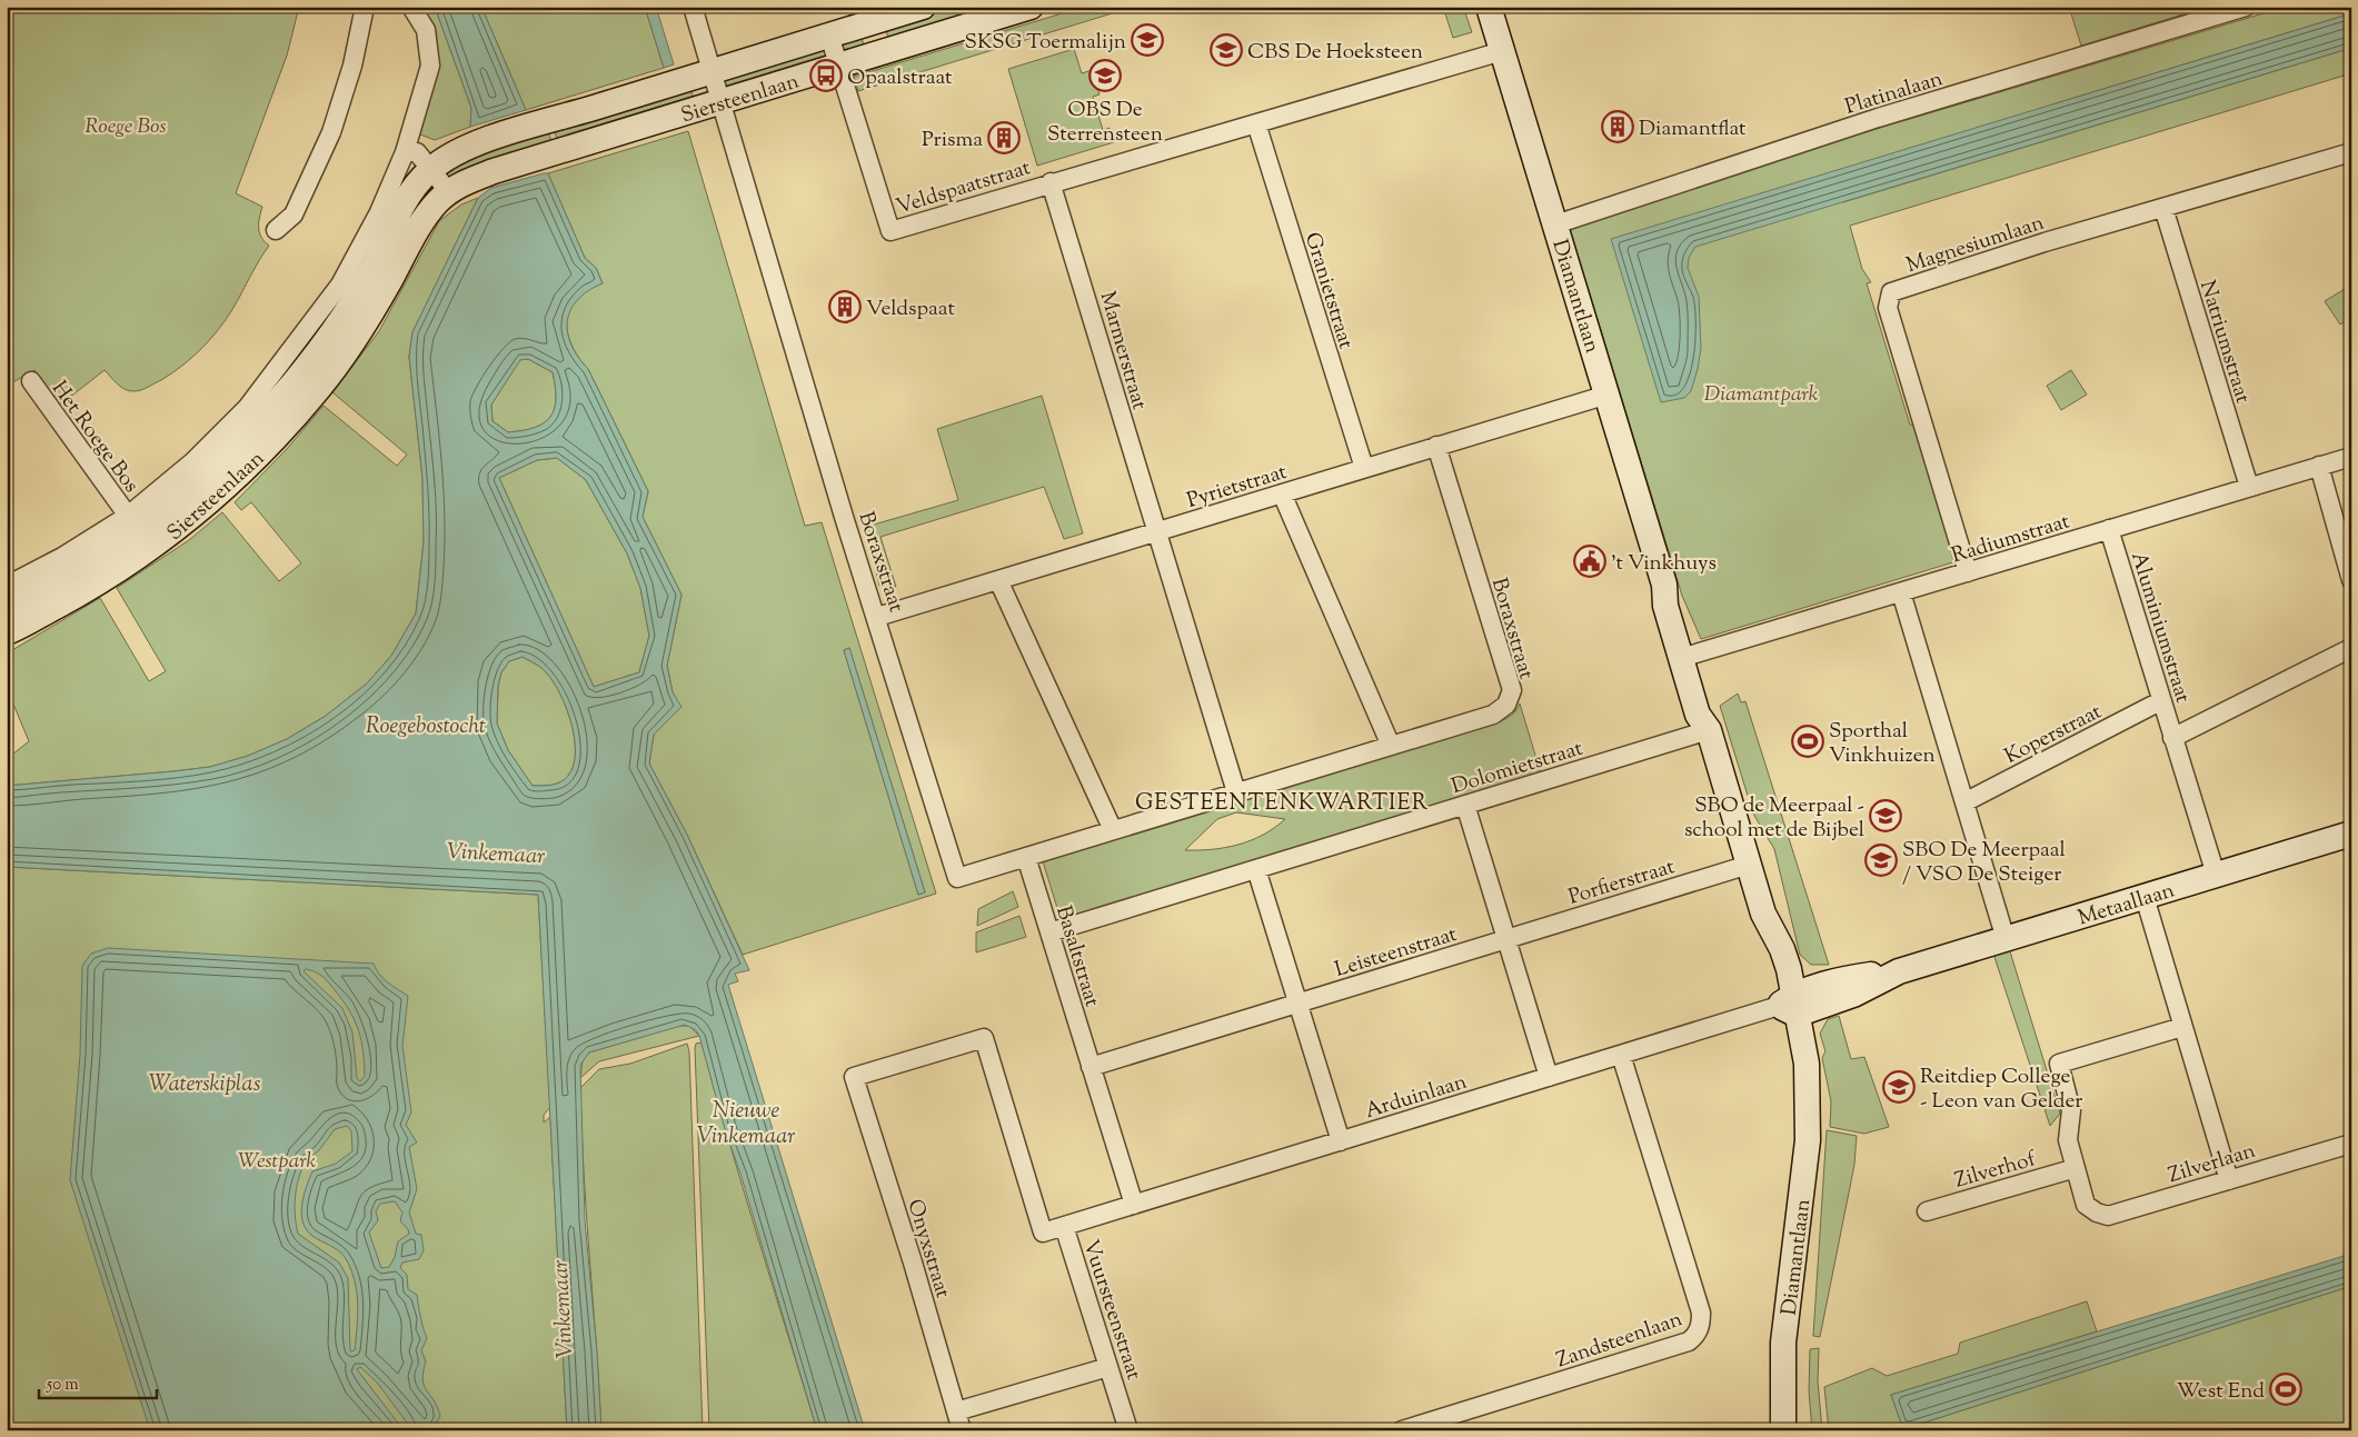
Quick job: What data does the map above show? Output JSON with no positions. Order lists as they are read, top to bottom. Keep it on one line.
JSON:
{"streets":{"main road":["Siersteenlaan","Diamantlaan","Metaallaan"],"street":["Platinalaan","Veldspaatstraat","Magnesiumlaan","Granietstraat","Natriumstraat","Marmerstraat","Het Roege Bos","Pyrietstraat","Radiumstraat","Boraxstraat","Aluminiumstraat","Koperstraat","Dolomietstraat","Porfierstraat","Leisteenstraat","Basaltstraat","Arduinlaan","Zilverlaan","Zilverhof","Onyxstraat","Vuursteenstraat","Zandsteenlaan"]},"crossings":[["Platinalaan","Diamantlaan"],["Siersteenlaan","Veldspaatstraat"],["Siersteenlaan","Het Roege Bos"],["Siersteenlaan","Boraxstraat"],["Veldspaatstraat","Granietstraat"],["Veldspaatstraat","Diamantlaan"],["Veldspaatstraat","Marmerstraat"],["Magnesiumlaan","Natriumstraat"],["Magnesiumlaan","Radiumstraat"],["Granietstraat","Pyrietstraat"],["Diamantlaan","Pyrietstraat"],["Diamantlaan","Radiumstraat"],["Diamantlaan","Dolomietstraat"],["Diamantlaan","Porfierstraat"],["Diamantlaan","Metaallaan"],["Diamantlaan","Arduinlaan"],["Natriumstraat","Radiumstraat"],["Marmerstraat","Pyrietstraat"],["Pyrietstraat","Boraxstraat"],["Radiumstraat","Aluminiumstraat"],["Boraxstraat","Basaltstraat"],["Aluminiumstraat","Koperstraat"],["Aluminiumstraat","Metaallaan"],["Dolomietstraat","Basaltstraat"],["Porfierstraat","Leisteenstraat"],["Metaallaan","Arduinlaan"],["Basaltstraat","Arduinlaan"],["Arduinlaan","Vuursteenstraat"],["Arduinlaan","Zandsteenlaan"],["Zilverlaan","Zilverhof"],["Onyxstraat","Vuursteenstraat"]],"districts":["GESTEENTENKWARTIER"],"water":["Roegebostocht","Vinkemaar","Waterskiplas","Nieuwe Vinkemaar"],"parks":["Roege Bos","Diamantpark","Westpark"],"places":{"school or university":["SKSG Toermalijn","CBS De Hoeksteen","OBS De Sterrensteen","SBO de Meerpaal - school met de Bijbel","SBO De Meerpaal / VSO De Steiger","Reitdiep College - Leon van Gelder"],"bus stop":["Opaalstraat"],"building":["Diamantflat","Prisma","Veldspaat"],"public building":["'t Vinkhuys"],"sports":["Sporthal Vinkhuizen","West End"]},"scale_bar":"50 m"}
